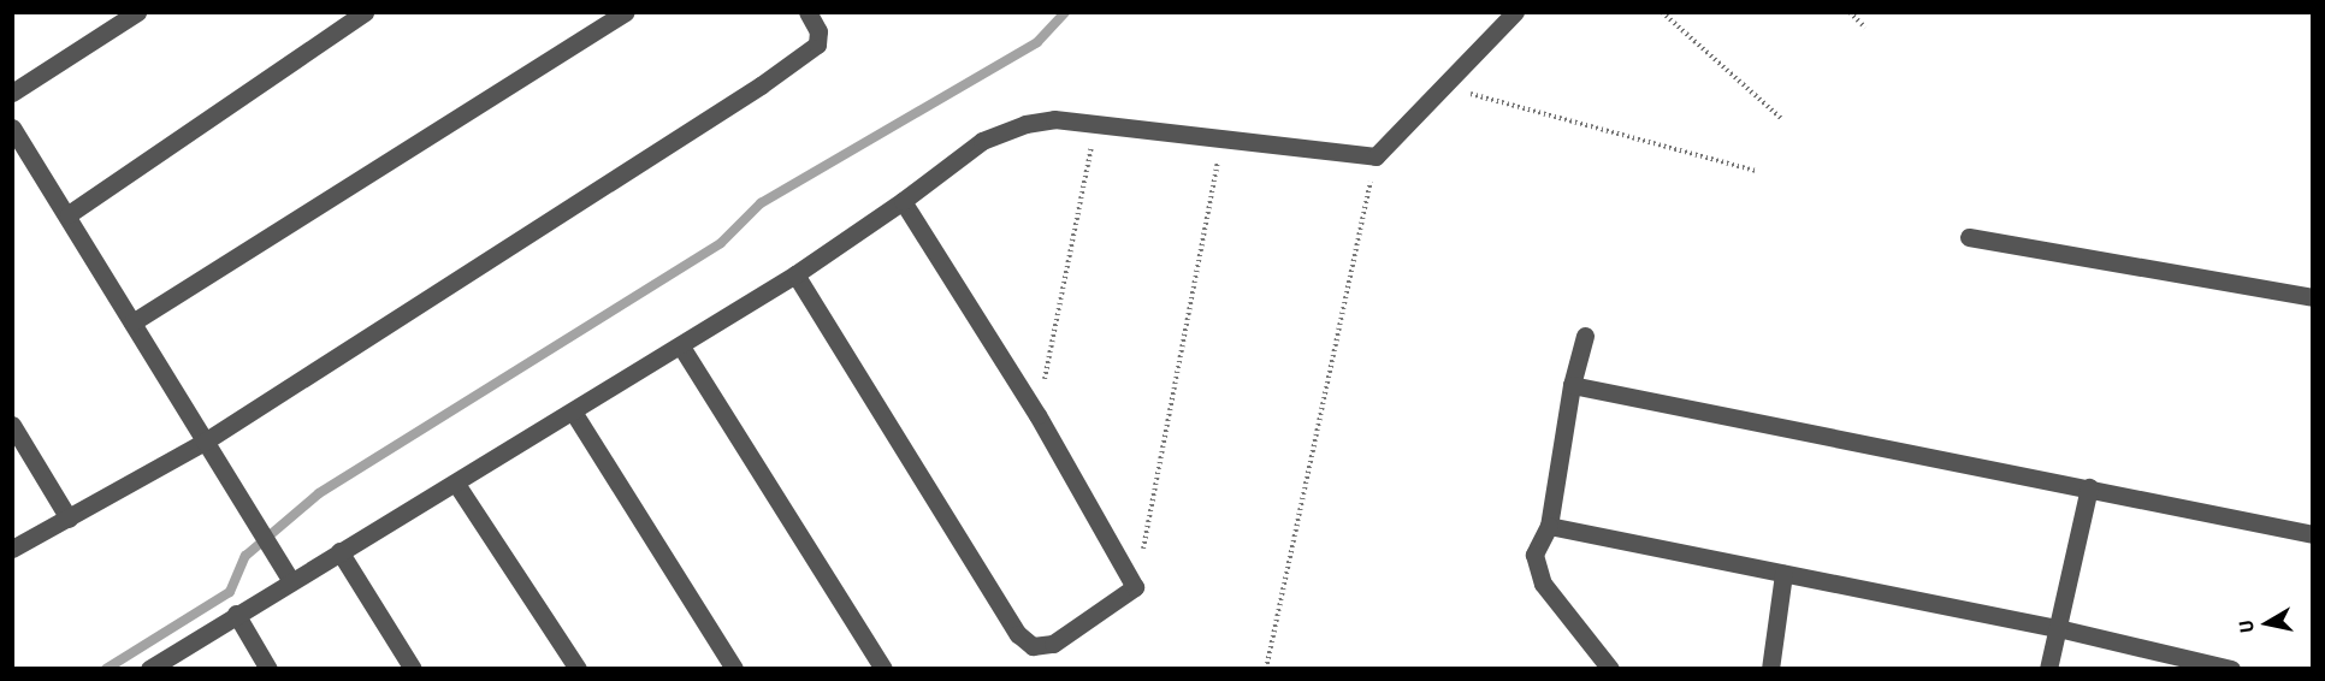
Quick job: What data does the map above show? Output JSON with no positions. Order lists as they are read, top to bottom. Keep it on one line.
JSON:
{"north":"left"}
